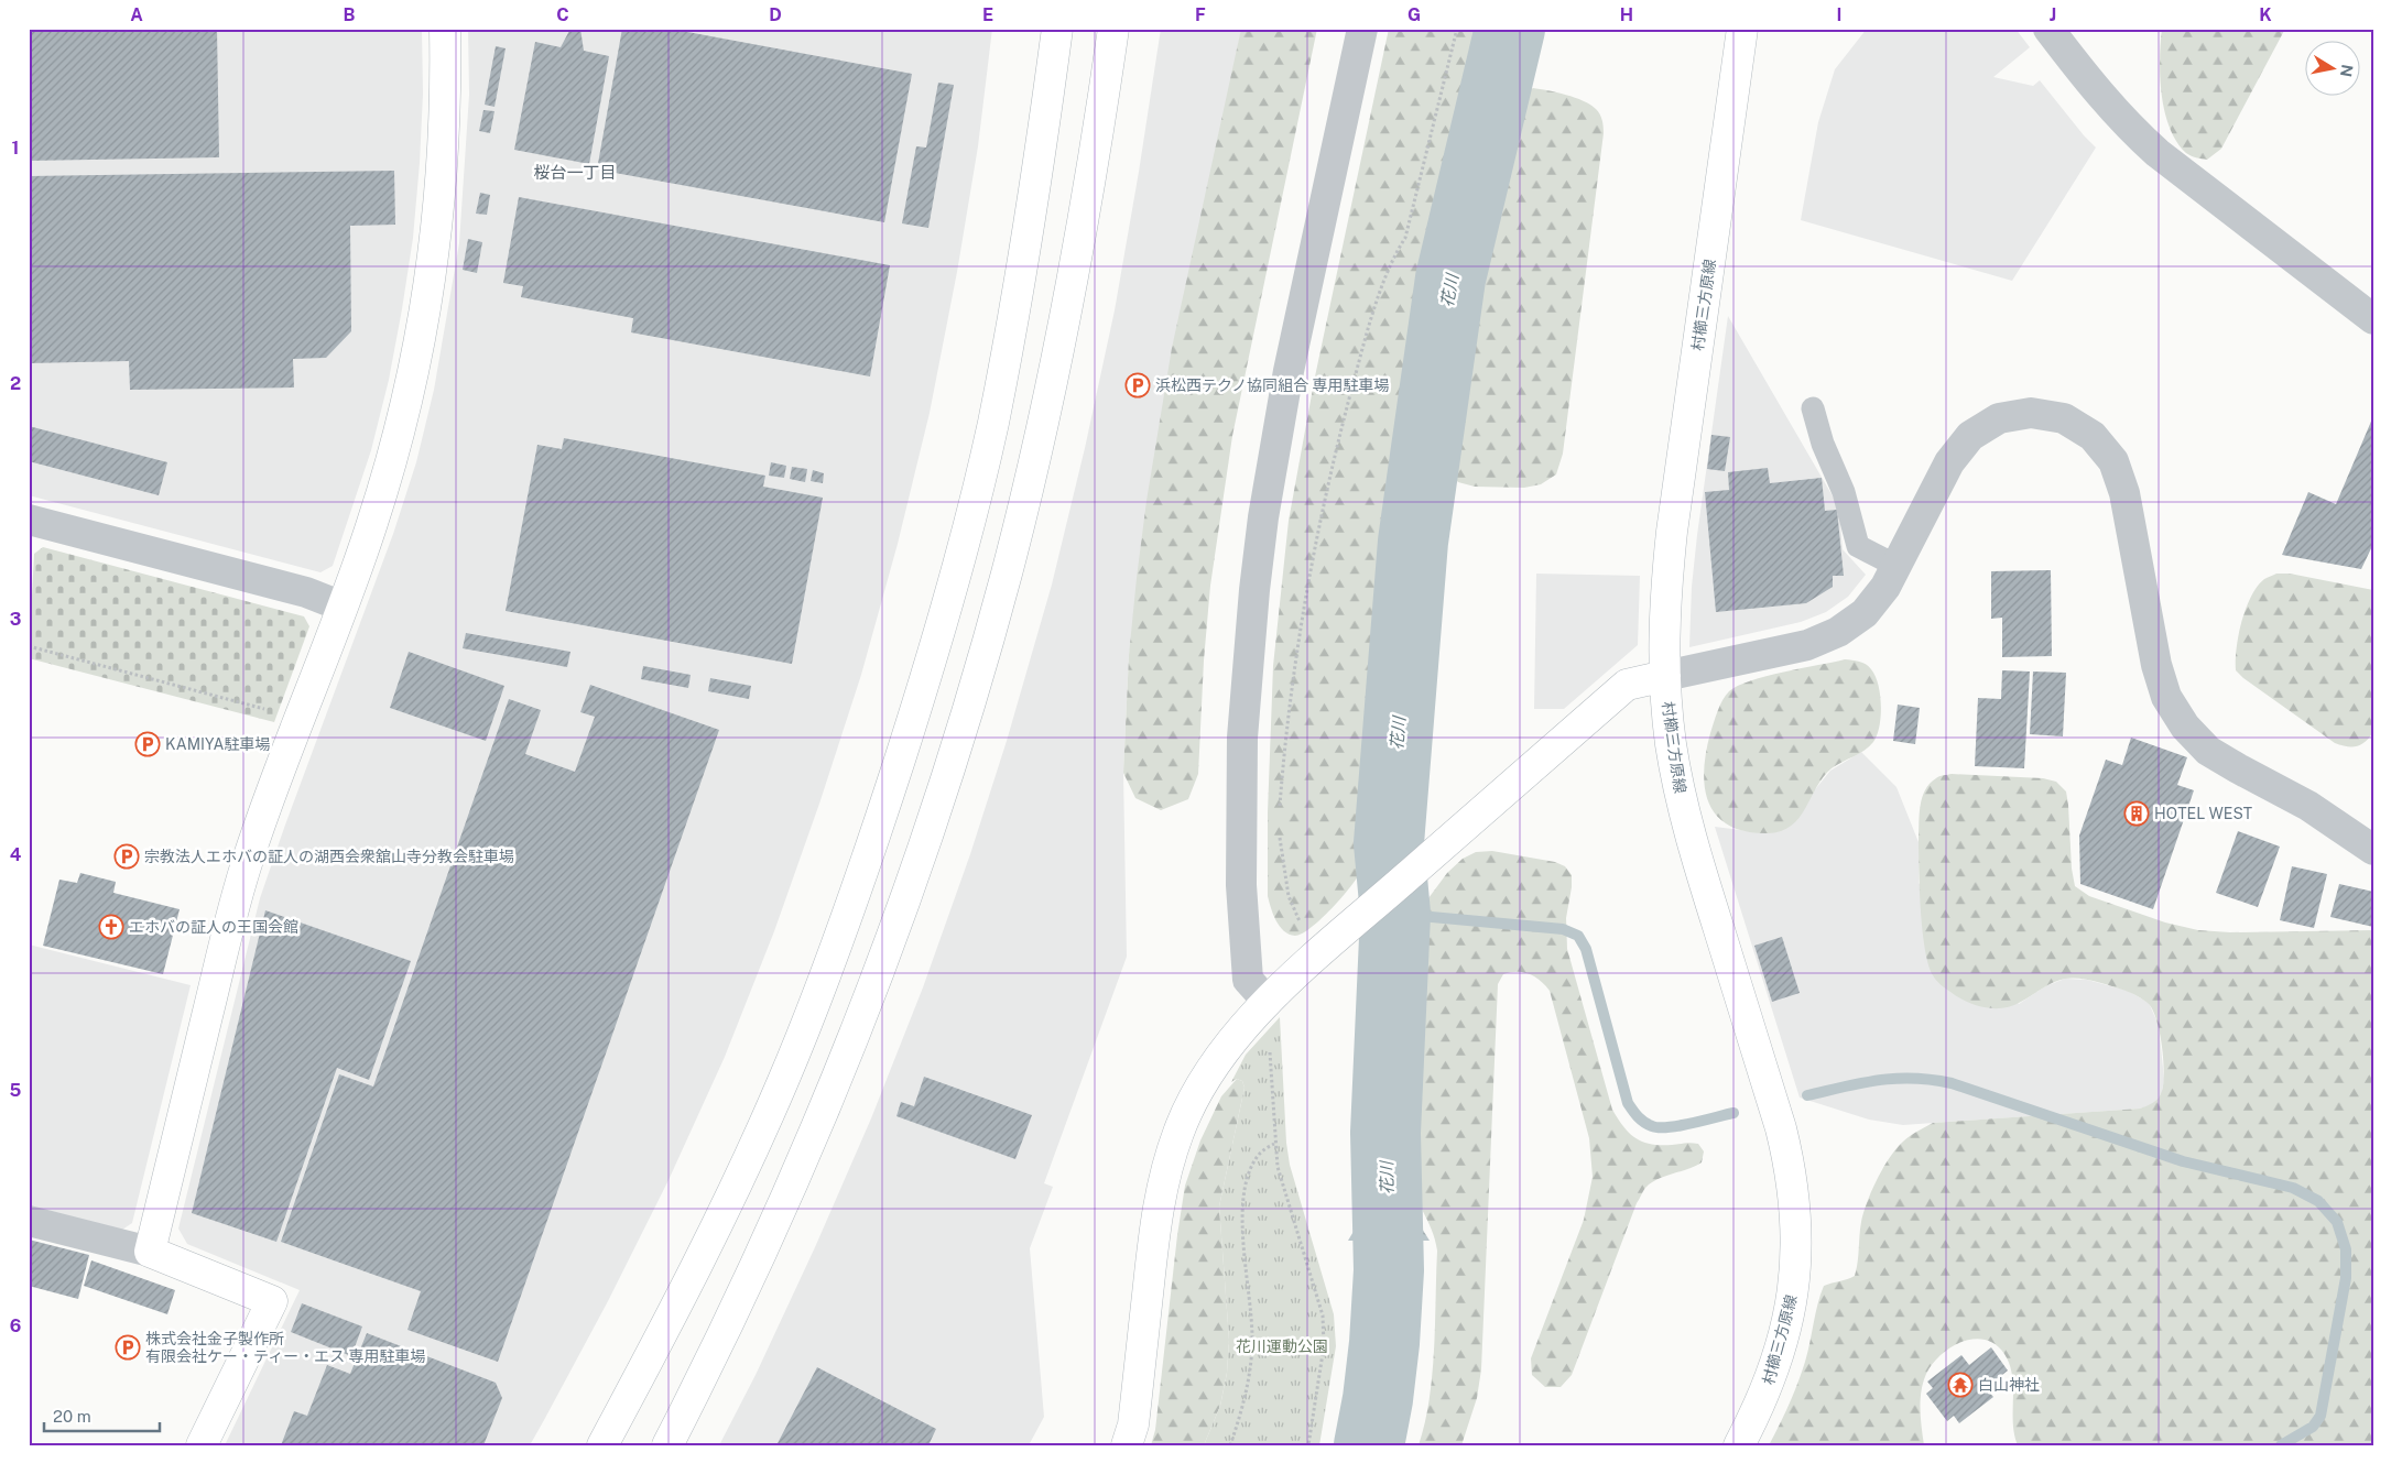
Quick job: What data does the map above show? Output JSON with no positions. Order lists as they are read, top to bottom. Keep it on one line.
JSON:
{"streets":{"street":["村櫛三方原線"]},"districts":["桜台一丁目"],"water":["花川"],"parks":["花川運動公園"],"places":{"parking":["浜松西テクノ協同組合 専用駐車場","KAMIYA駐車場","宗教法人エホバの証人の湖西会衆舘山寺分教会駐車場","株式会社金子製作所 有限会社ケー・ティー・エス 専用駐車場"],"building":["HOTEL WEST"],"church":["エホバの証人の王国会館"],"temple":["白山神社"]},"scale_bar":"20 m","north":"right","grid":{"columns":["A","B","C","D","E","F","G","H","I","J","K"],"rows":["1","2","3","4","5","6"]}}
